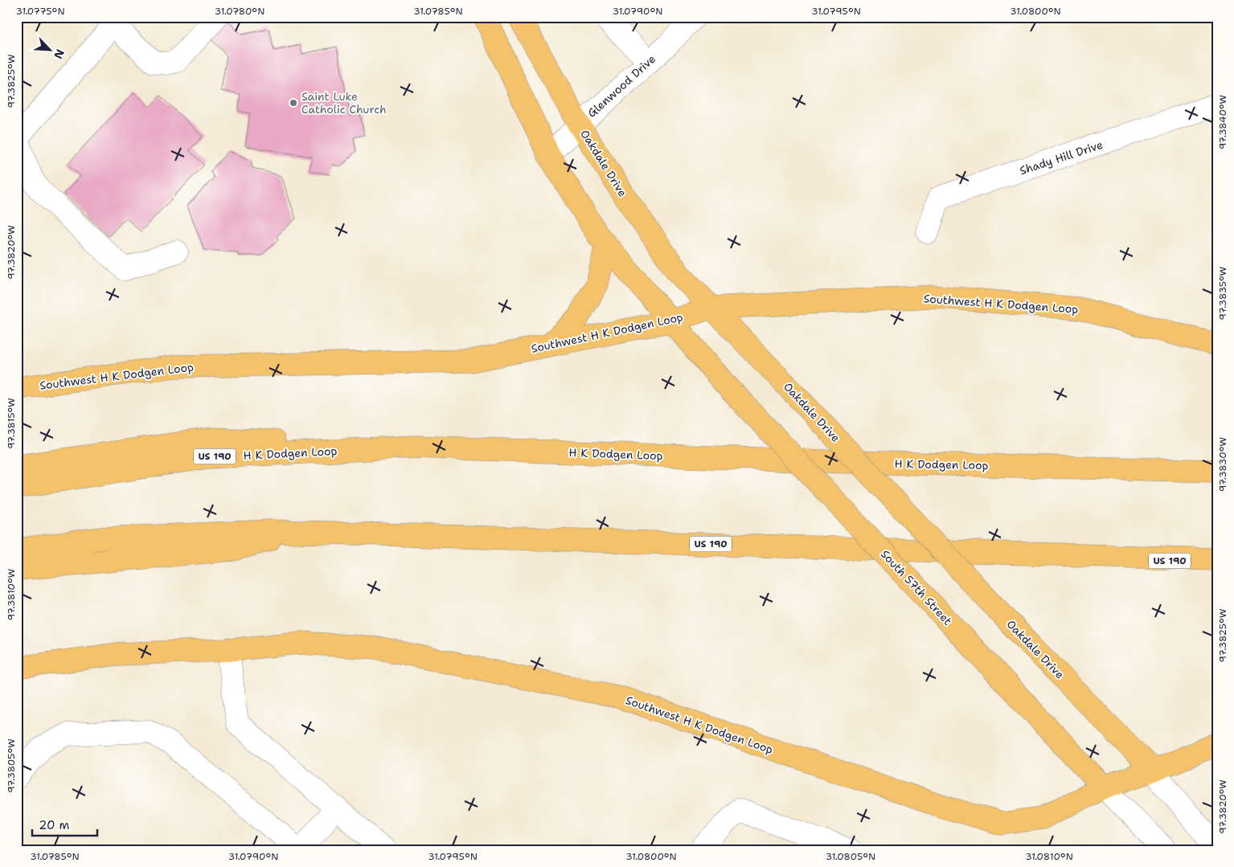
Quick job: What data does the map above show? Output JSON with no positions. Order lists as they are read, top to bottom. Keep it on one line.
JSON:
{"streets":{"main road":["Oakdale Drive","Southwest H K Dodgen Loop","H K Dodgen Loop","US 190","South 57th Street"],"street":["Glenwood Drive","Shady Hill Drive"]},"crossings":[["Glenwood Drive","Oakdale Drive"],["Oakdale Drive","Southwest H K Dodgen Loop"],["Southwest H K Dodgen Loop","South 57th Street"]],"places":["Saint Luke Catholic Church"],"scale_bar":"20 m","north":"bottom right","coordinates":["31.0775°N","31.0780°N","31.0785°N","31.0790°N","31.0795°N","31.0800°N","97.3825°W","97.3840°W","97.3820°W","97.3835°W","97.3815°W","97.3830°W","97.3810°W","97.3805°W","31.0805°N","31.0810°N"]}
